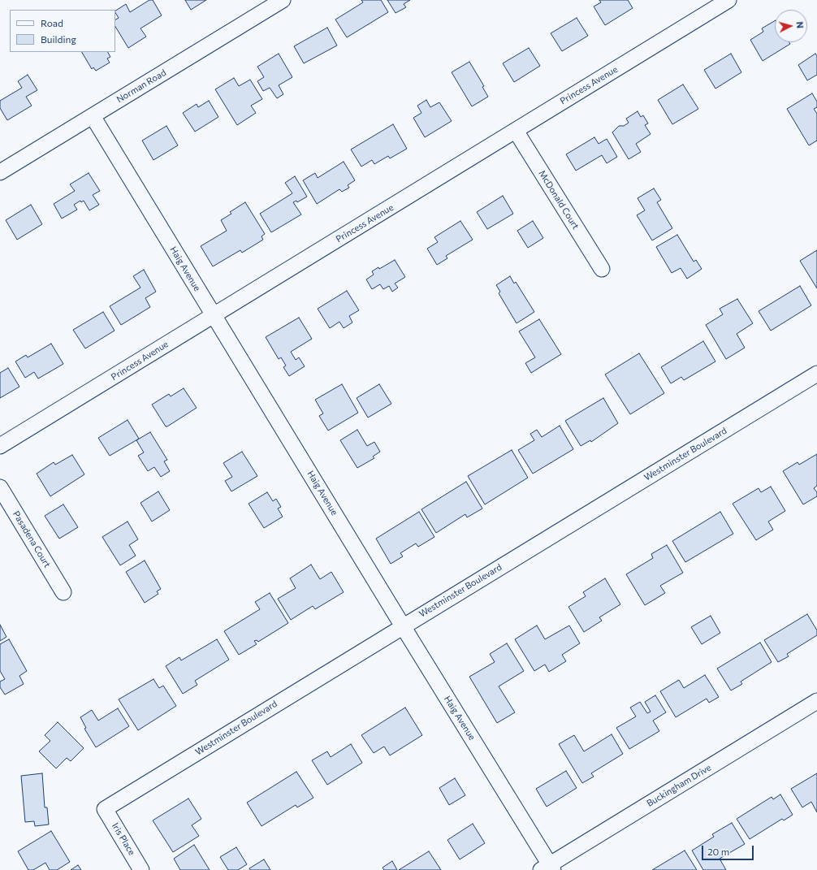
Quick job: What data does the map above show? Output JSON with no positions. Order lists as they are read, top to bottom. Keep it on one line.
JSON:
{"streets":{"street":["Princess Avenue","Norman Road","McDonald Court","Haig Avenue","Westminster Boulevard","Pasadena Court","Buckingham Drive","Iris Place"]},"crossings":[["Princess Avenue","McDonald Court"],["Princess Avenue","Haig Avenue"],["Norman Road","Haig Avenue"],["Haig Avenue","Westminster Boulevard"],["Haig Avenue","Buckingham Drive"],["Westminster Boulevard","Iris Place"]],"legend":["Road","Building"],"scale_bar":"20 m","north":"right"}
